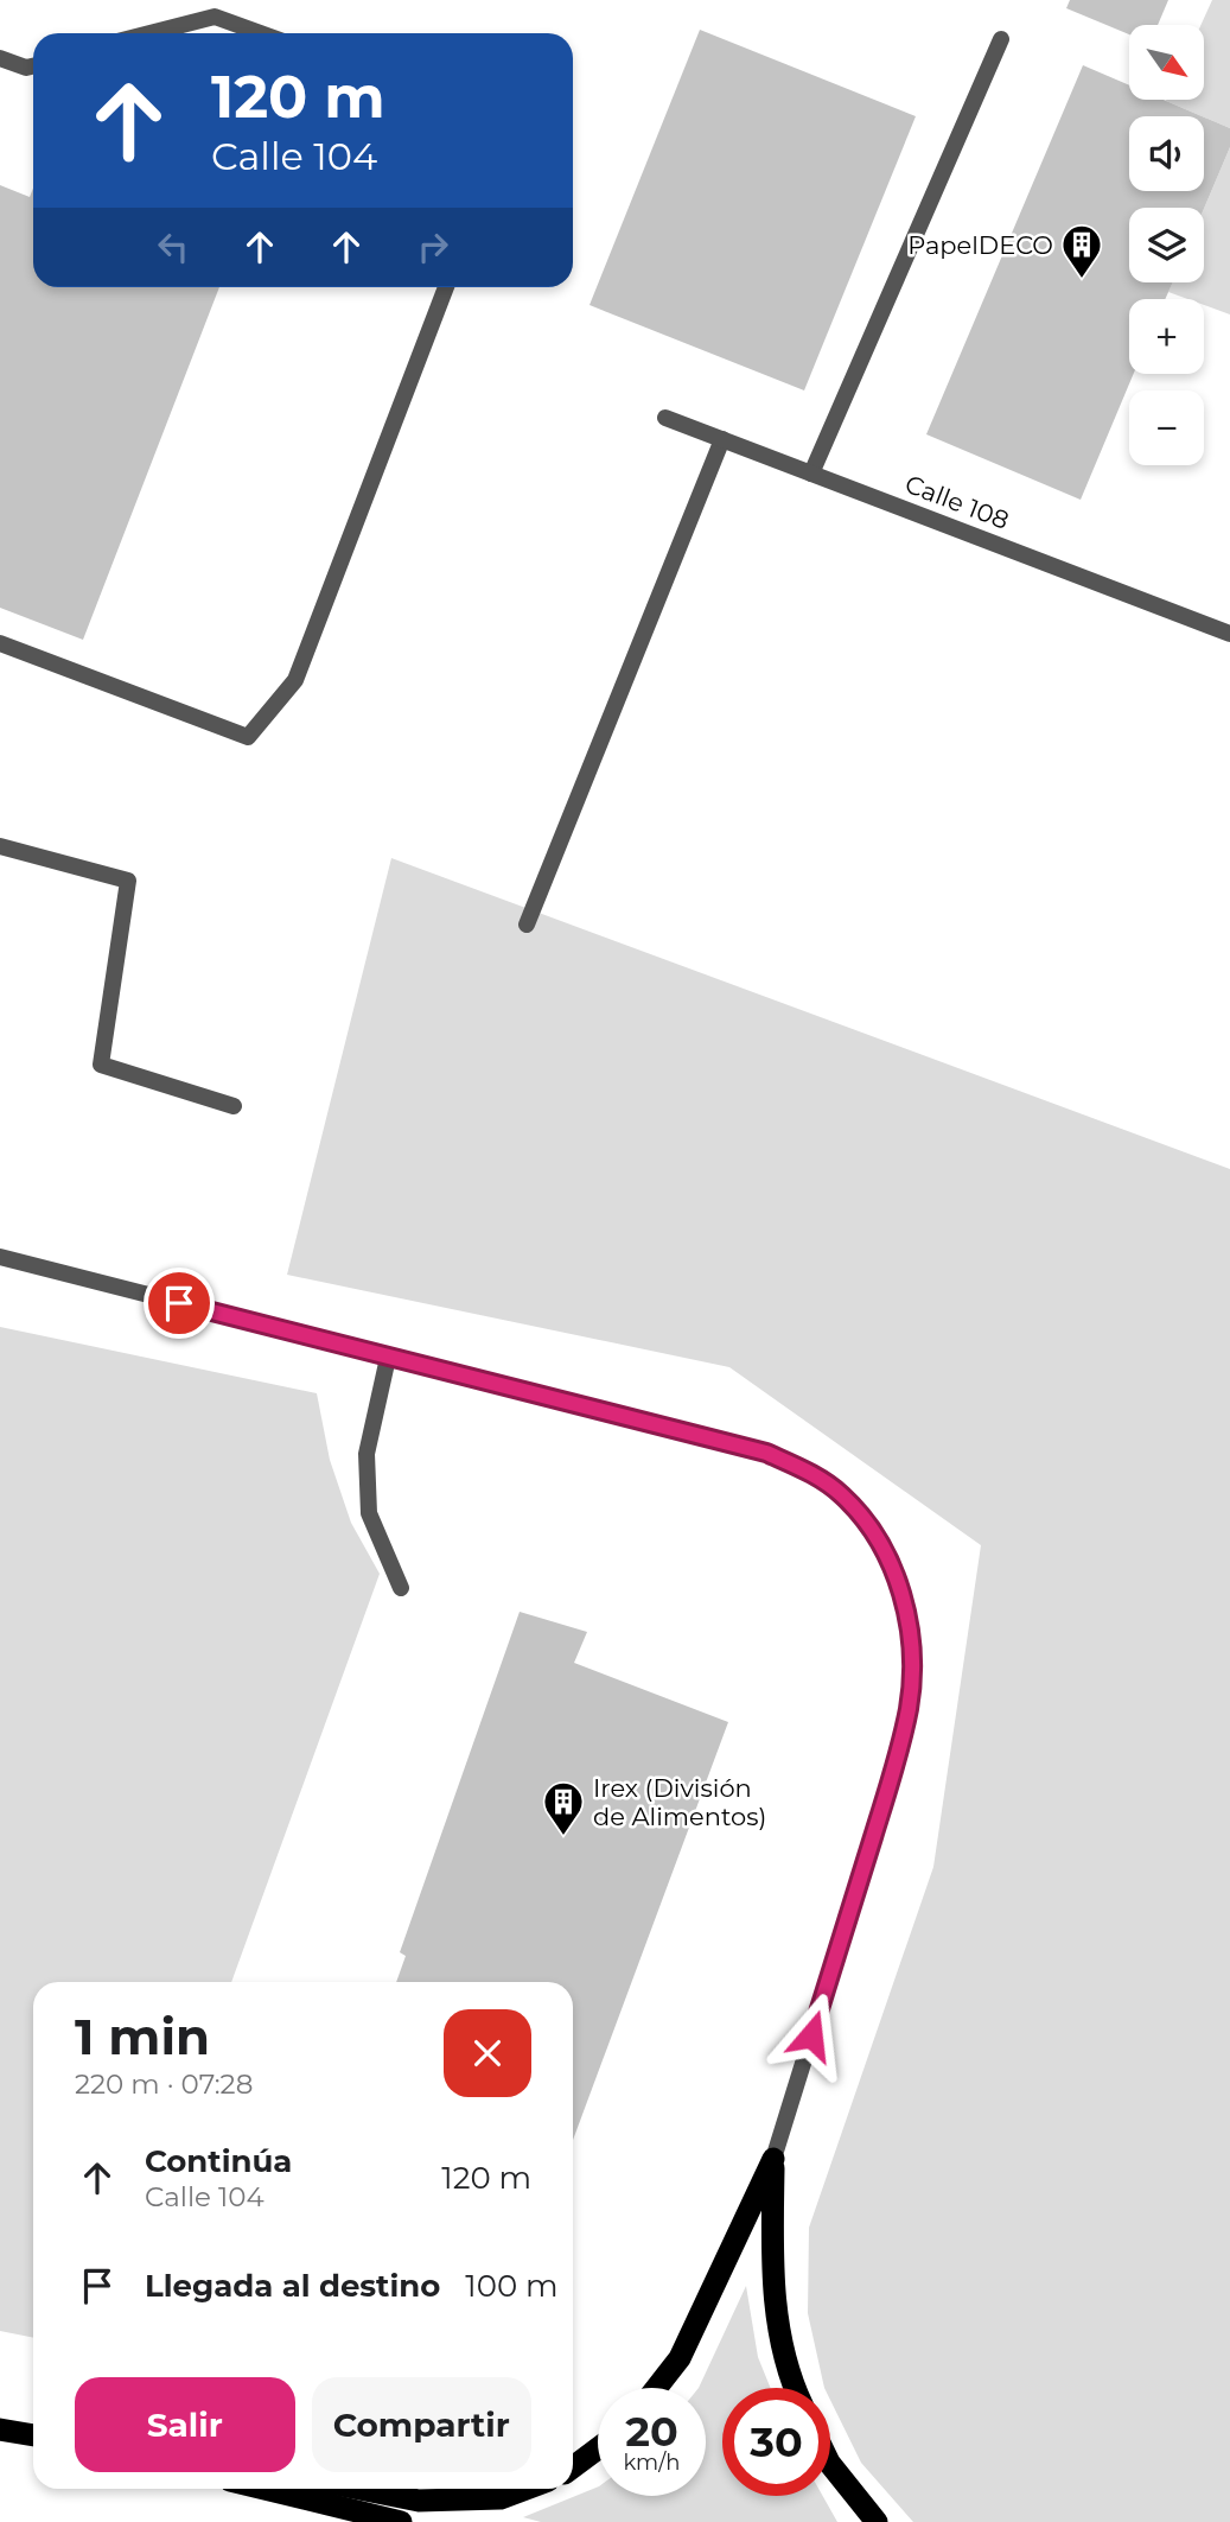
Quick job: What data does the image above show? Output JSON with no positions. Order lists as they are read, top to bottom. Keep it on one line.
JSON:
{"streets":{"street":["Calle 108"]},"places":{"building":["PapelDECO","Irex (División de Alimentos)"]},"north":"bottom right","page":{"map_buttons":["+","−"],"turn":["120 m","Calle 104"],"heading":["1 min","220 m · 07:28"],"list":[{"name":"Continúa","note":"Calle 104","value":"120 m"},{"name":"Llegada al destino","value":"100 m"}],"buttons":["Salir","Compartir"],"speed":"20 km/h","limit":"30"}}
